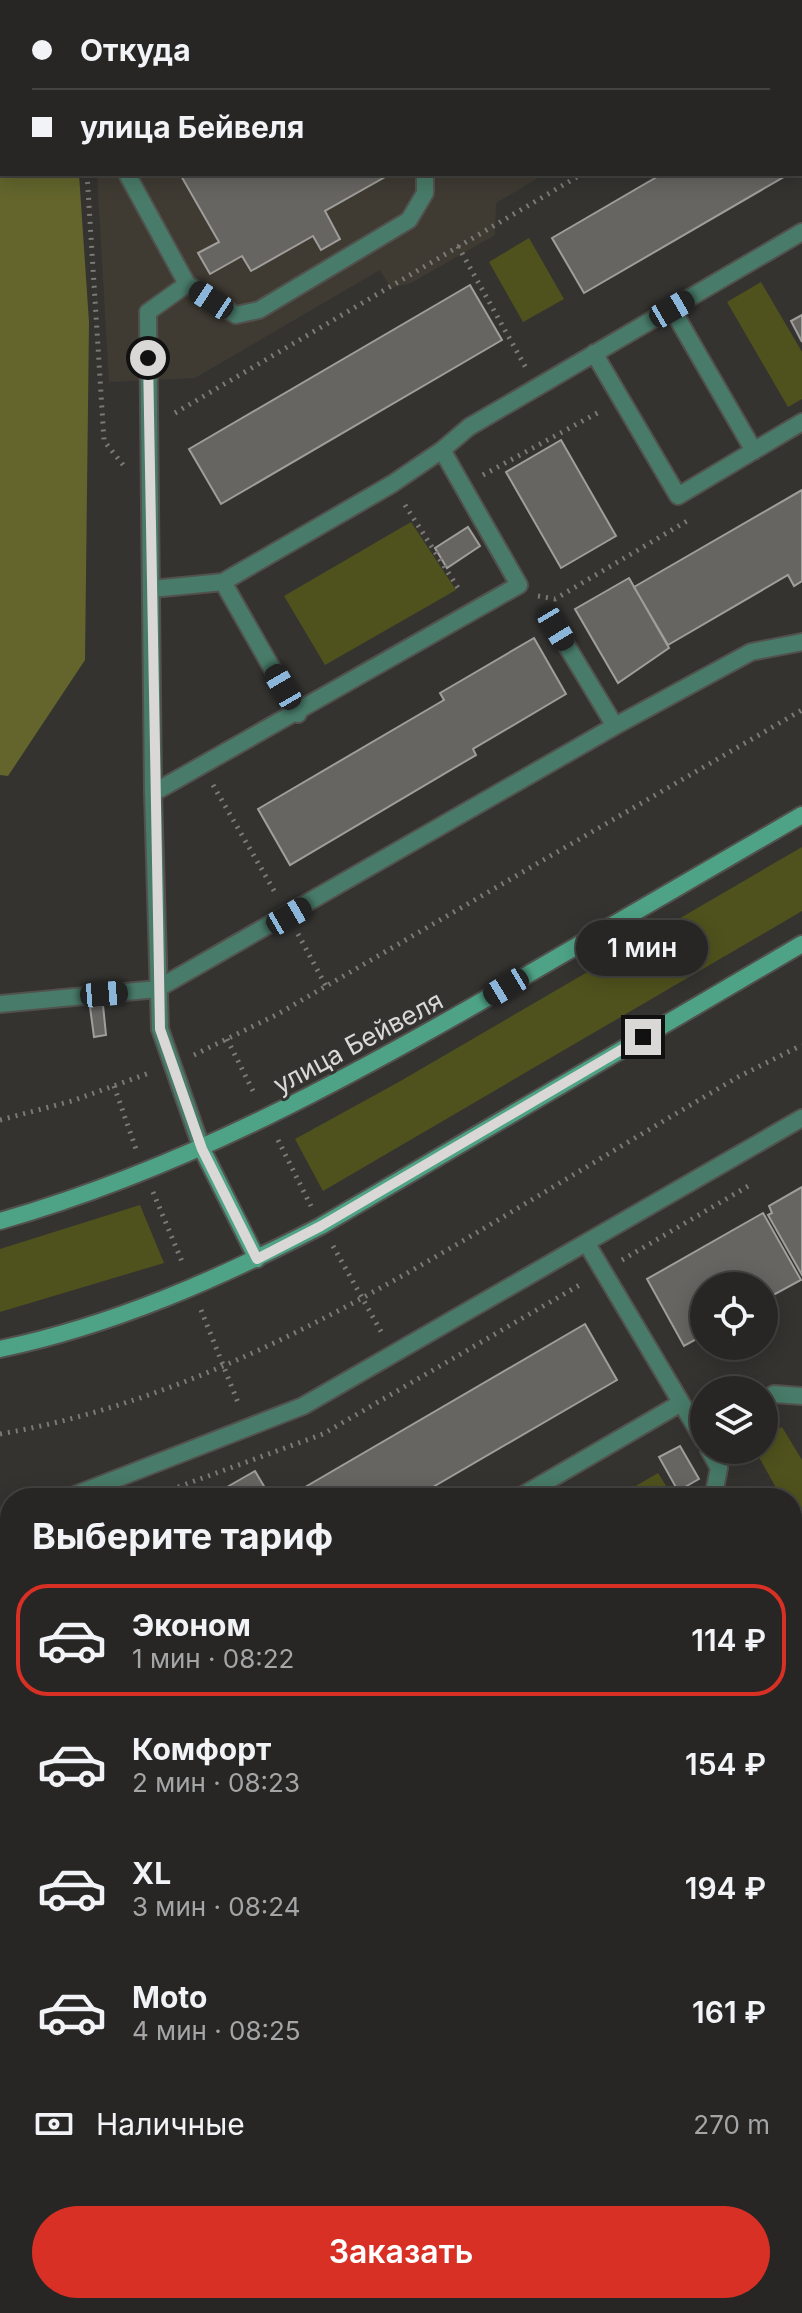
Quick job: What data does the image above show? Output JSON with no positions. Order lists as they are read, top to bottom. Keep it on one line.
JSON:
{"streets":{"main road":["улица Бейвеля"]},"page":{"banner":["Откуда","улица Бейвеля"],"bubble":"1 мин","heading":"Выберите тариф","list":[{"name":"Эконом","note":"1 мин · 08:22","value":"114 ₽"},{"name":"Комфорт","note":"2 мин · 08:23","value":"154 ₽"},{"name":"XL","note":"3 мин · 08:24","value":"194 ₽"},{"name":"Moto","note":"4 мин · 08:25","value":"161 ₽"}],"pay":["Наличные","270 m"],"buttons":"Заказать"}}
